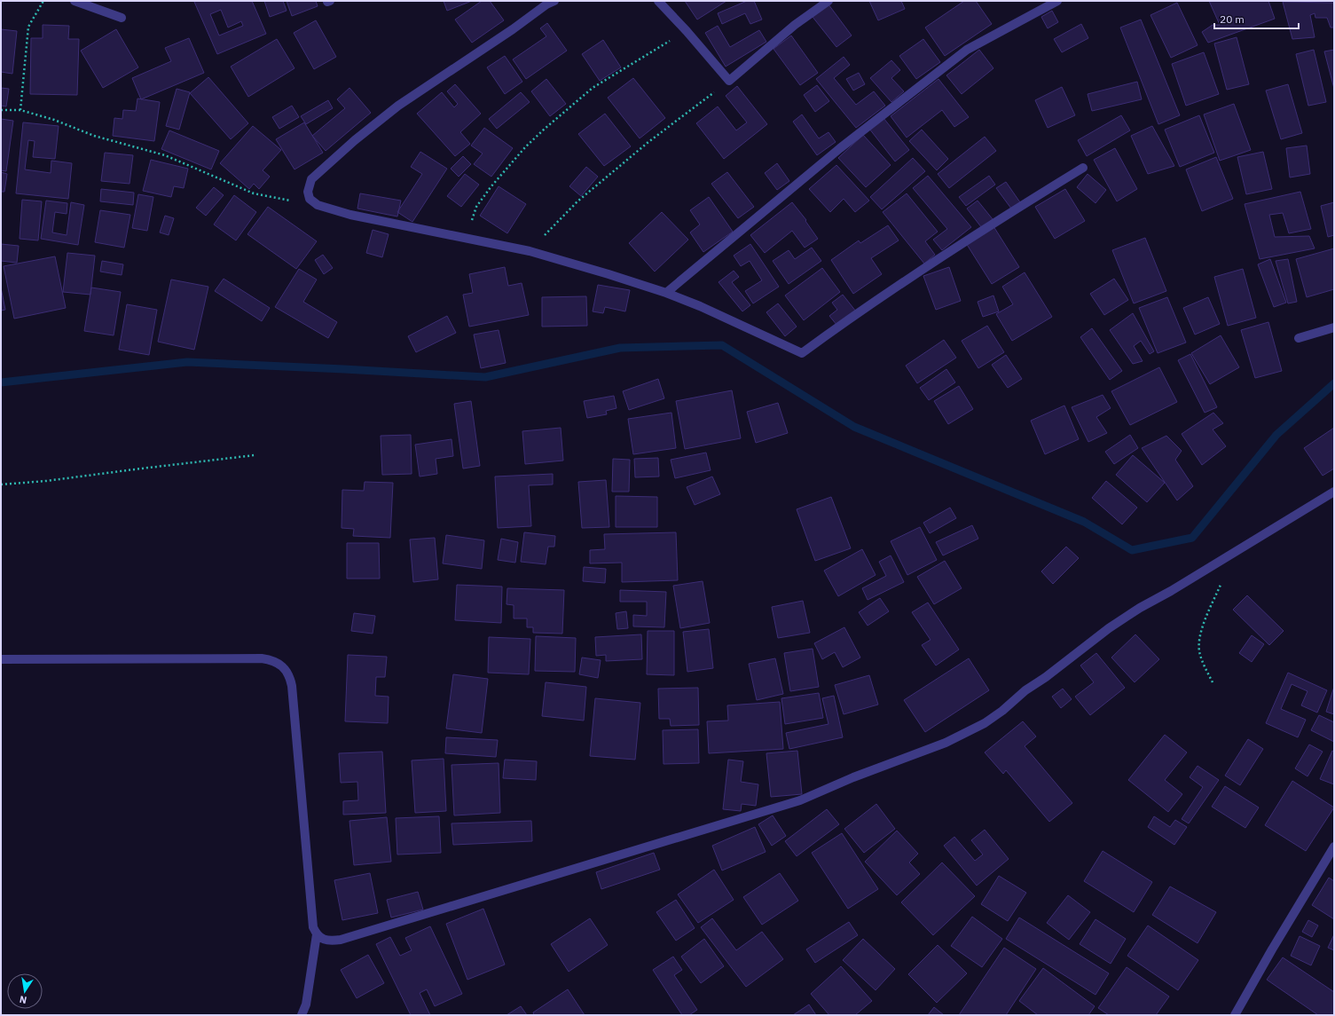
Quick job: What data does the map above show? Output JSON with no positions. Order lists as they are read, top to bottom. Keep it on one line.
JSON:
{"scale_bar":"20 m","north":"bottom"}
